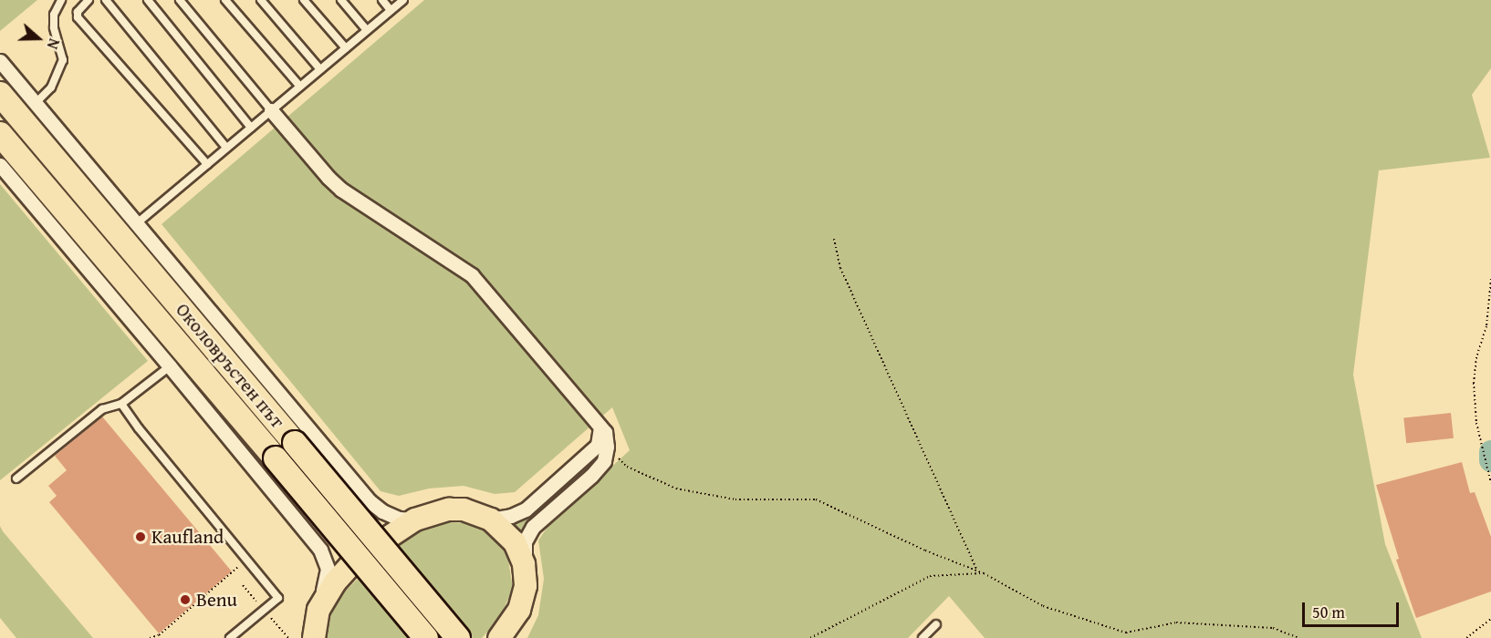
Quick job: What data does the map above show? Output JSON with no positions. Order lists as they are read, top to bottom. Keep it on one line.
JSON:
{"streets":{"highway":["Околовръстен път"]},"places":["Kaufland","Benu"],"scale_bar":"50 m","north":"right"}
